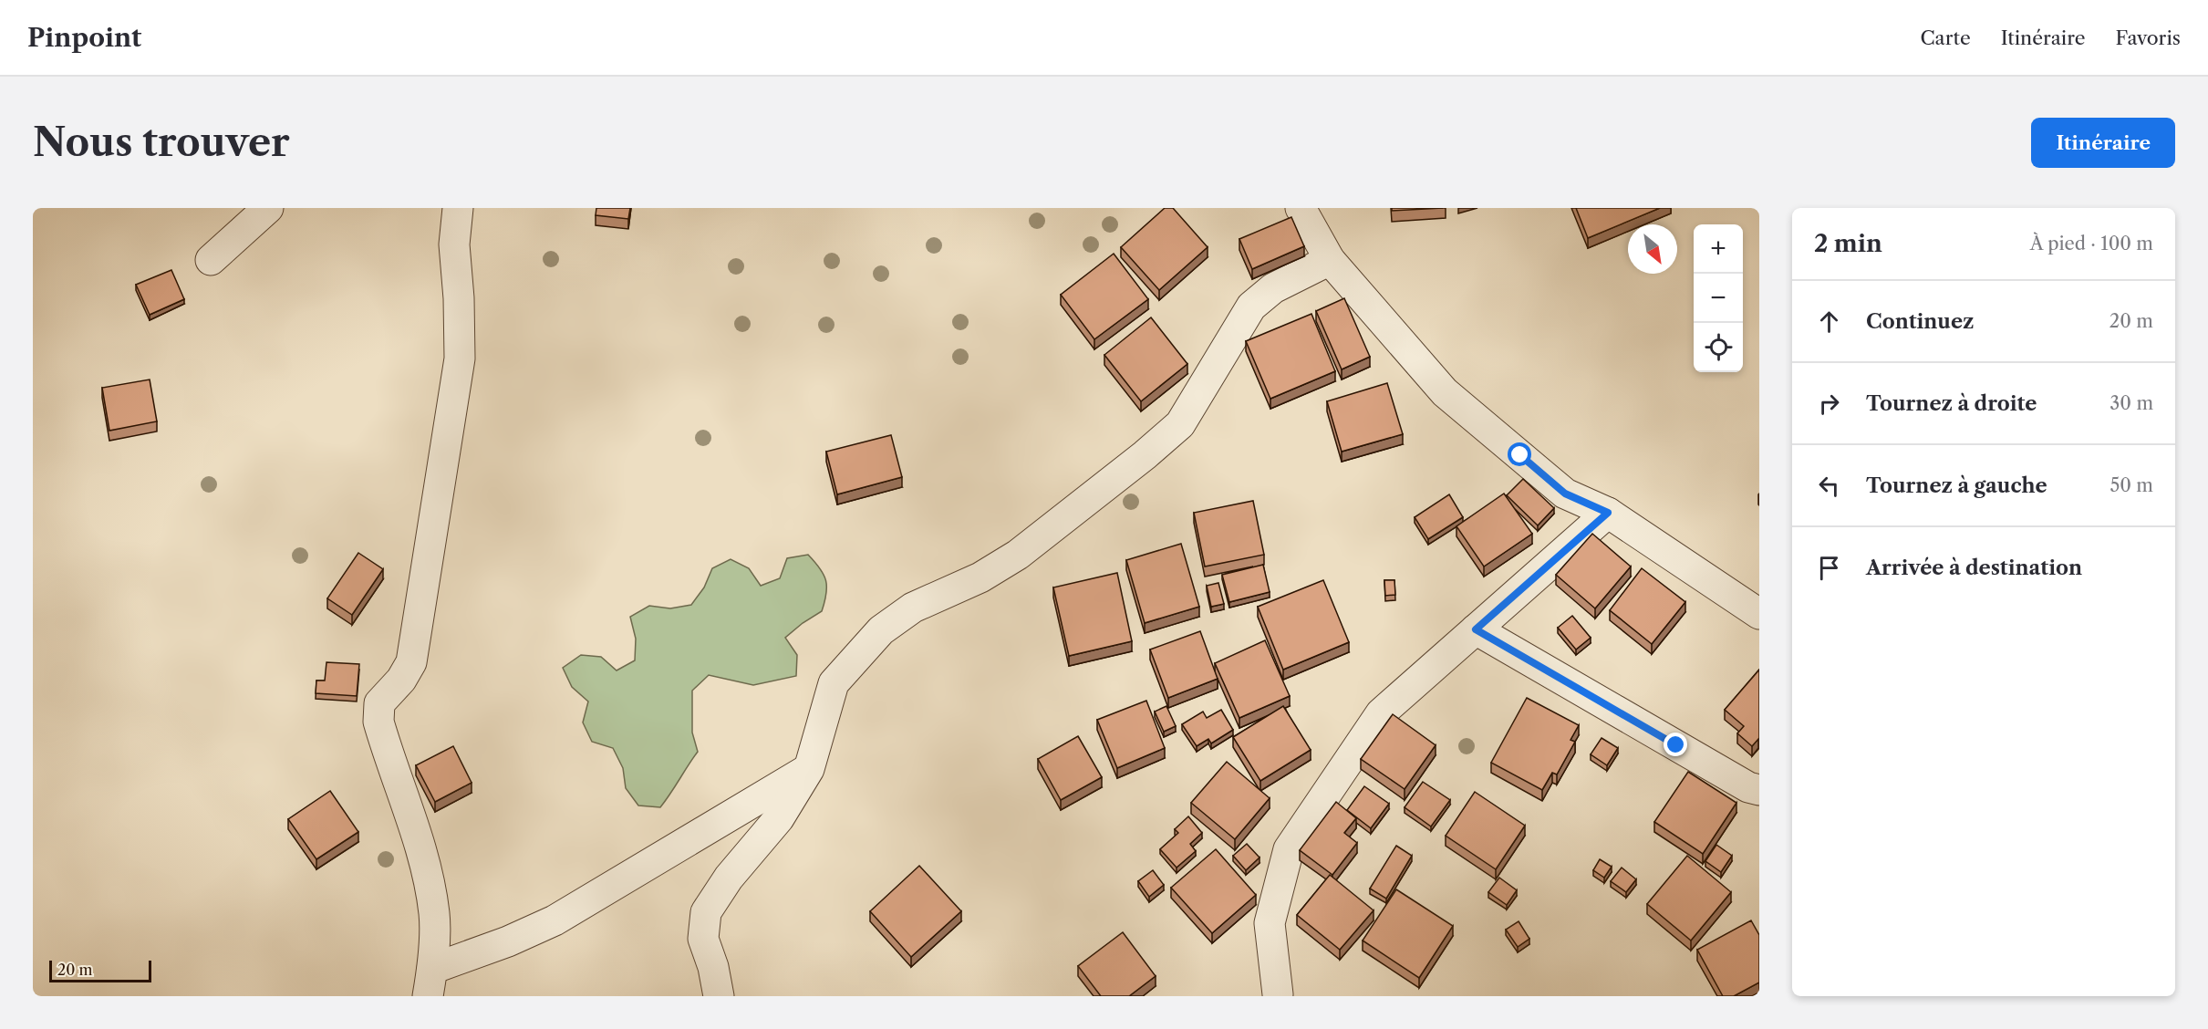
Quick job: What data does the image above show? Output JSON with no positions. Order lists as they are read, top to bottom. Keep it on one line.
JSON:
{"scale_bar":"20 m","north":"bottom right","page":{"header":"Pinpoint","nav":["Carte","Itinéraire","Favoris"],"buttons":"Itinéraire","title":"Nous trouver","heading":["2 min","À pied · 100 m"],"map_buttons":["+","−"],"list":[["Continuez","20 m"],["Tournez à droite","30 m"],["Tournez à gauche","50 m"],"Arrivée à destination"],"scale":"20 m"}}
